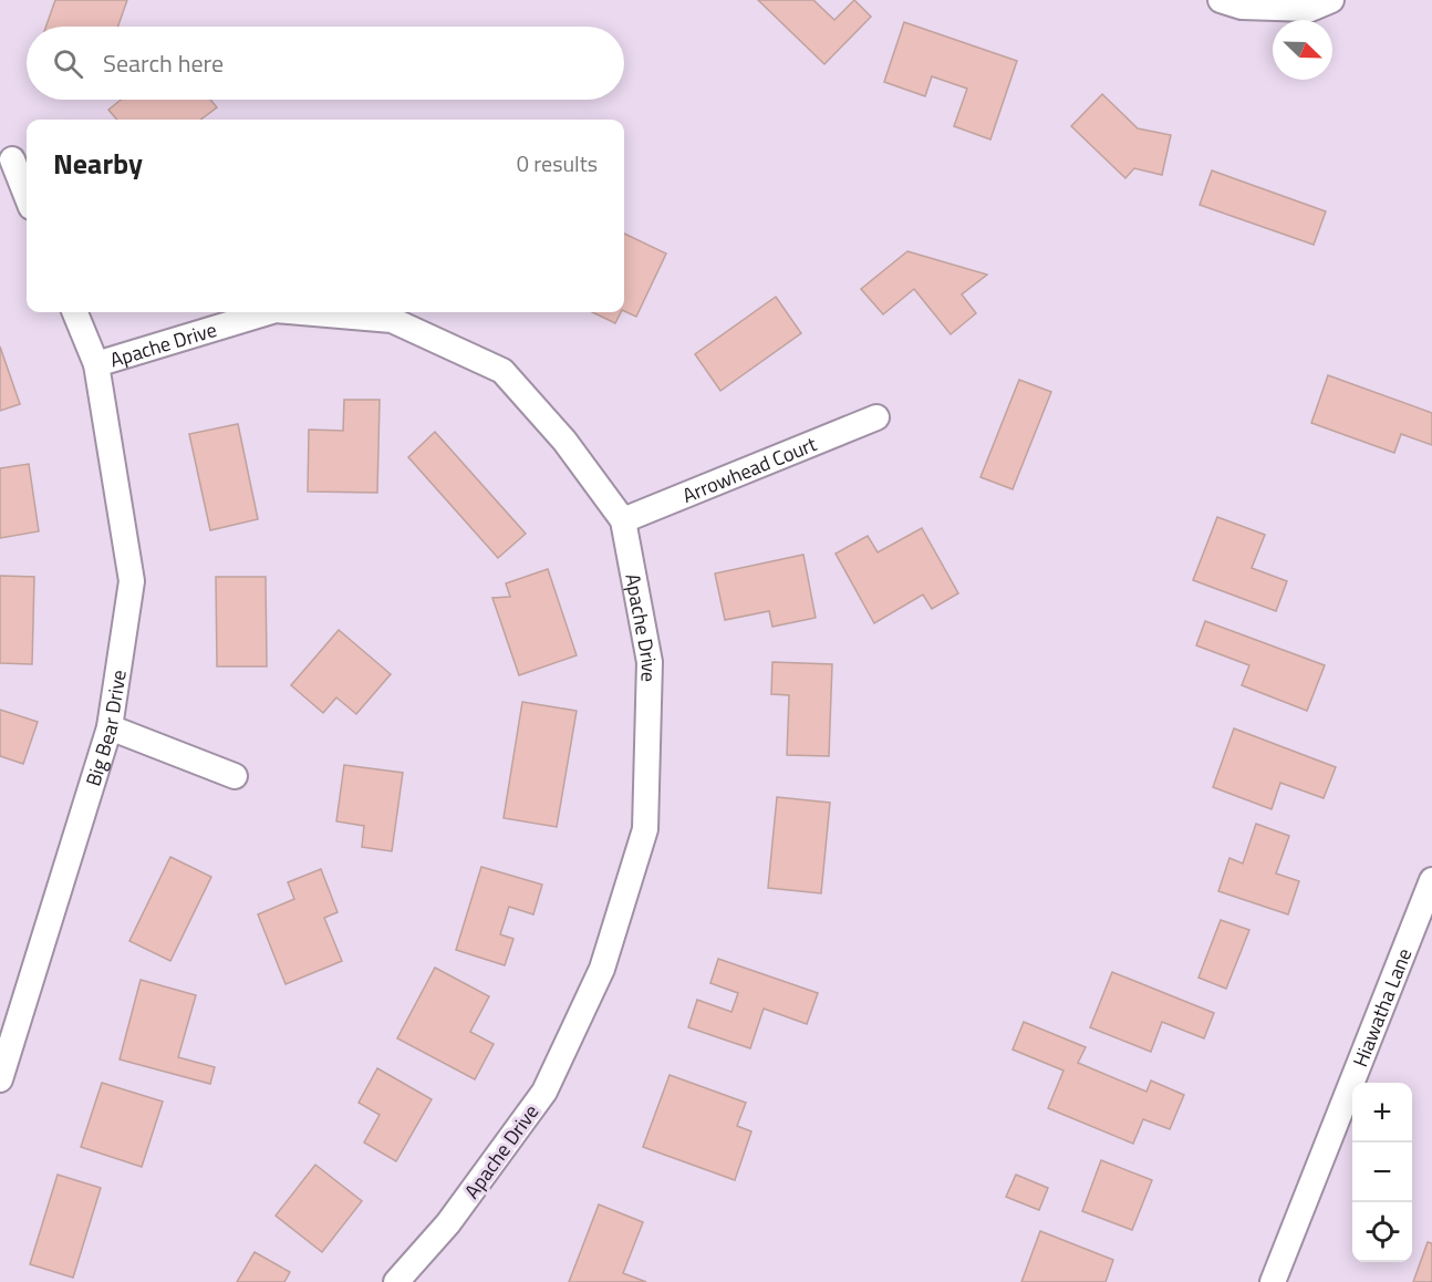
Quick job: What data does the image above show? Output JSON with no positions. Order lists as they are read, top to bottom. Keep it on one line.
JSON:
{"streets":{"street":["Apache Drive","Arrowhead Court","Big Bear Drive","Hiawatha Lane"]},"crossings":[["Apache Drive","Arrowhead Court"],["Apache Drive","Big Bear Drive"]],"north":"bottom right","page":{"search":"Search here","heading":["Nearby","0 results"],"map_buttons":["+","−"]}}
